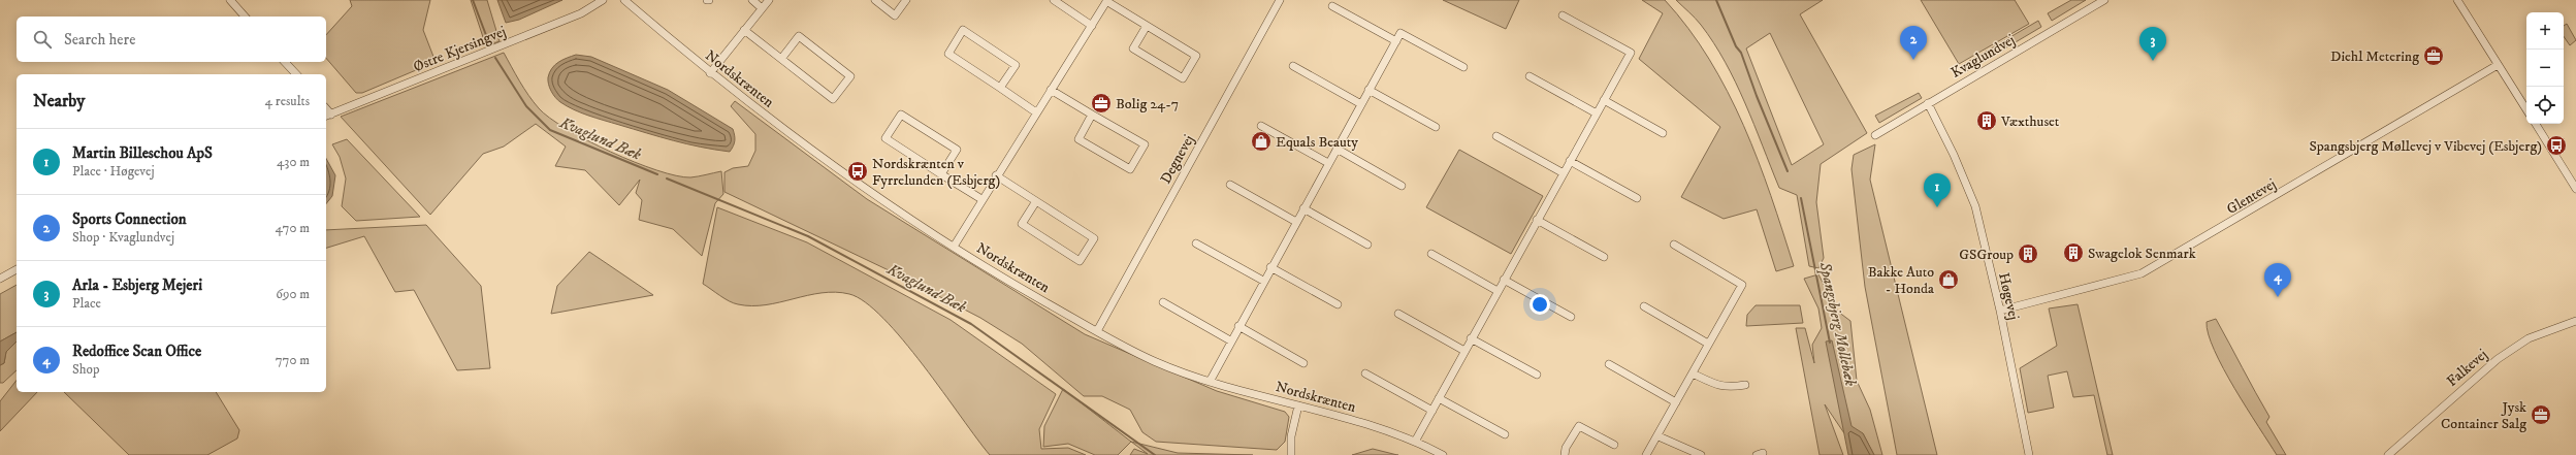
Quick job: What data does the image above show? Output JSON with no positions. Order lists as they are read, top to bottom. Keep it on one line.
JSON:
{"streets":{"street":["Østre Kjersingvej","Kvaglundvej","Nordskrænten","Degnevej","Glentevej","Høgevej","Falkevej"]},"crossings":[["Kvaglundvej","Høgevej"],["Nordskrænten","Degnevej"],["Glentevej","Høgevej"]],"water":["Kvaglund Bæk","Spangsbjerg Møllebæk"],"places":{"office":["Diehl Metering","Bolig 24-7","Jysk Container Salg"],"building":["Væxthuset","Swagelok Senmark","GSGroup"],"shop":["Equals Beauty","Bakke Auto - Honda"],"bus stop":["Spangsbjerg Møllevej v Vibevej (Esbjerg)","Nordskrænten v Fyrrelunden (Esbjerg)"]},"page":{"map_buttons":["+","−"],"search":"Search here","pins":["2","3","1","4"],"heading":["Nearby","4 results"],"list":[{"mark":"1","name":"Martin Billeschou ApS","note":"Place · Høgevej","value":"430 m"},{"mark":"2","name":"Sports Connection","note":"Shop · Kvaglundvej","value":"470 m"},{"mark":"3","name":"Arla - Esbjerg Mejeri","note":"Place","value":"690 m"},{"mark":"4","name":"Redoffice Scan Office","note":"Shop","value":"770 m"}]}}
